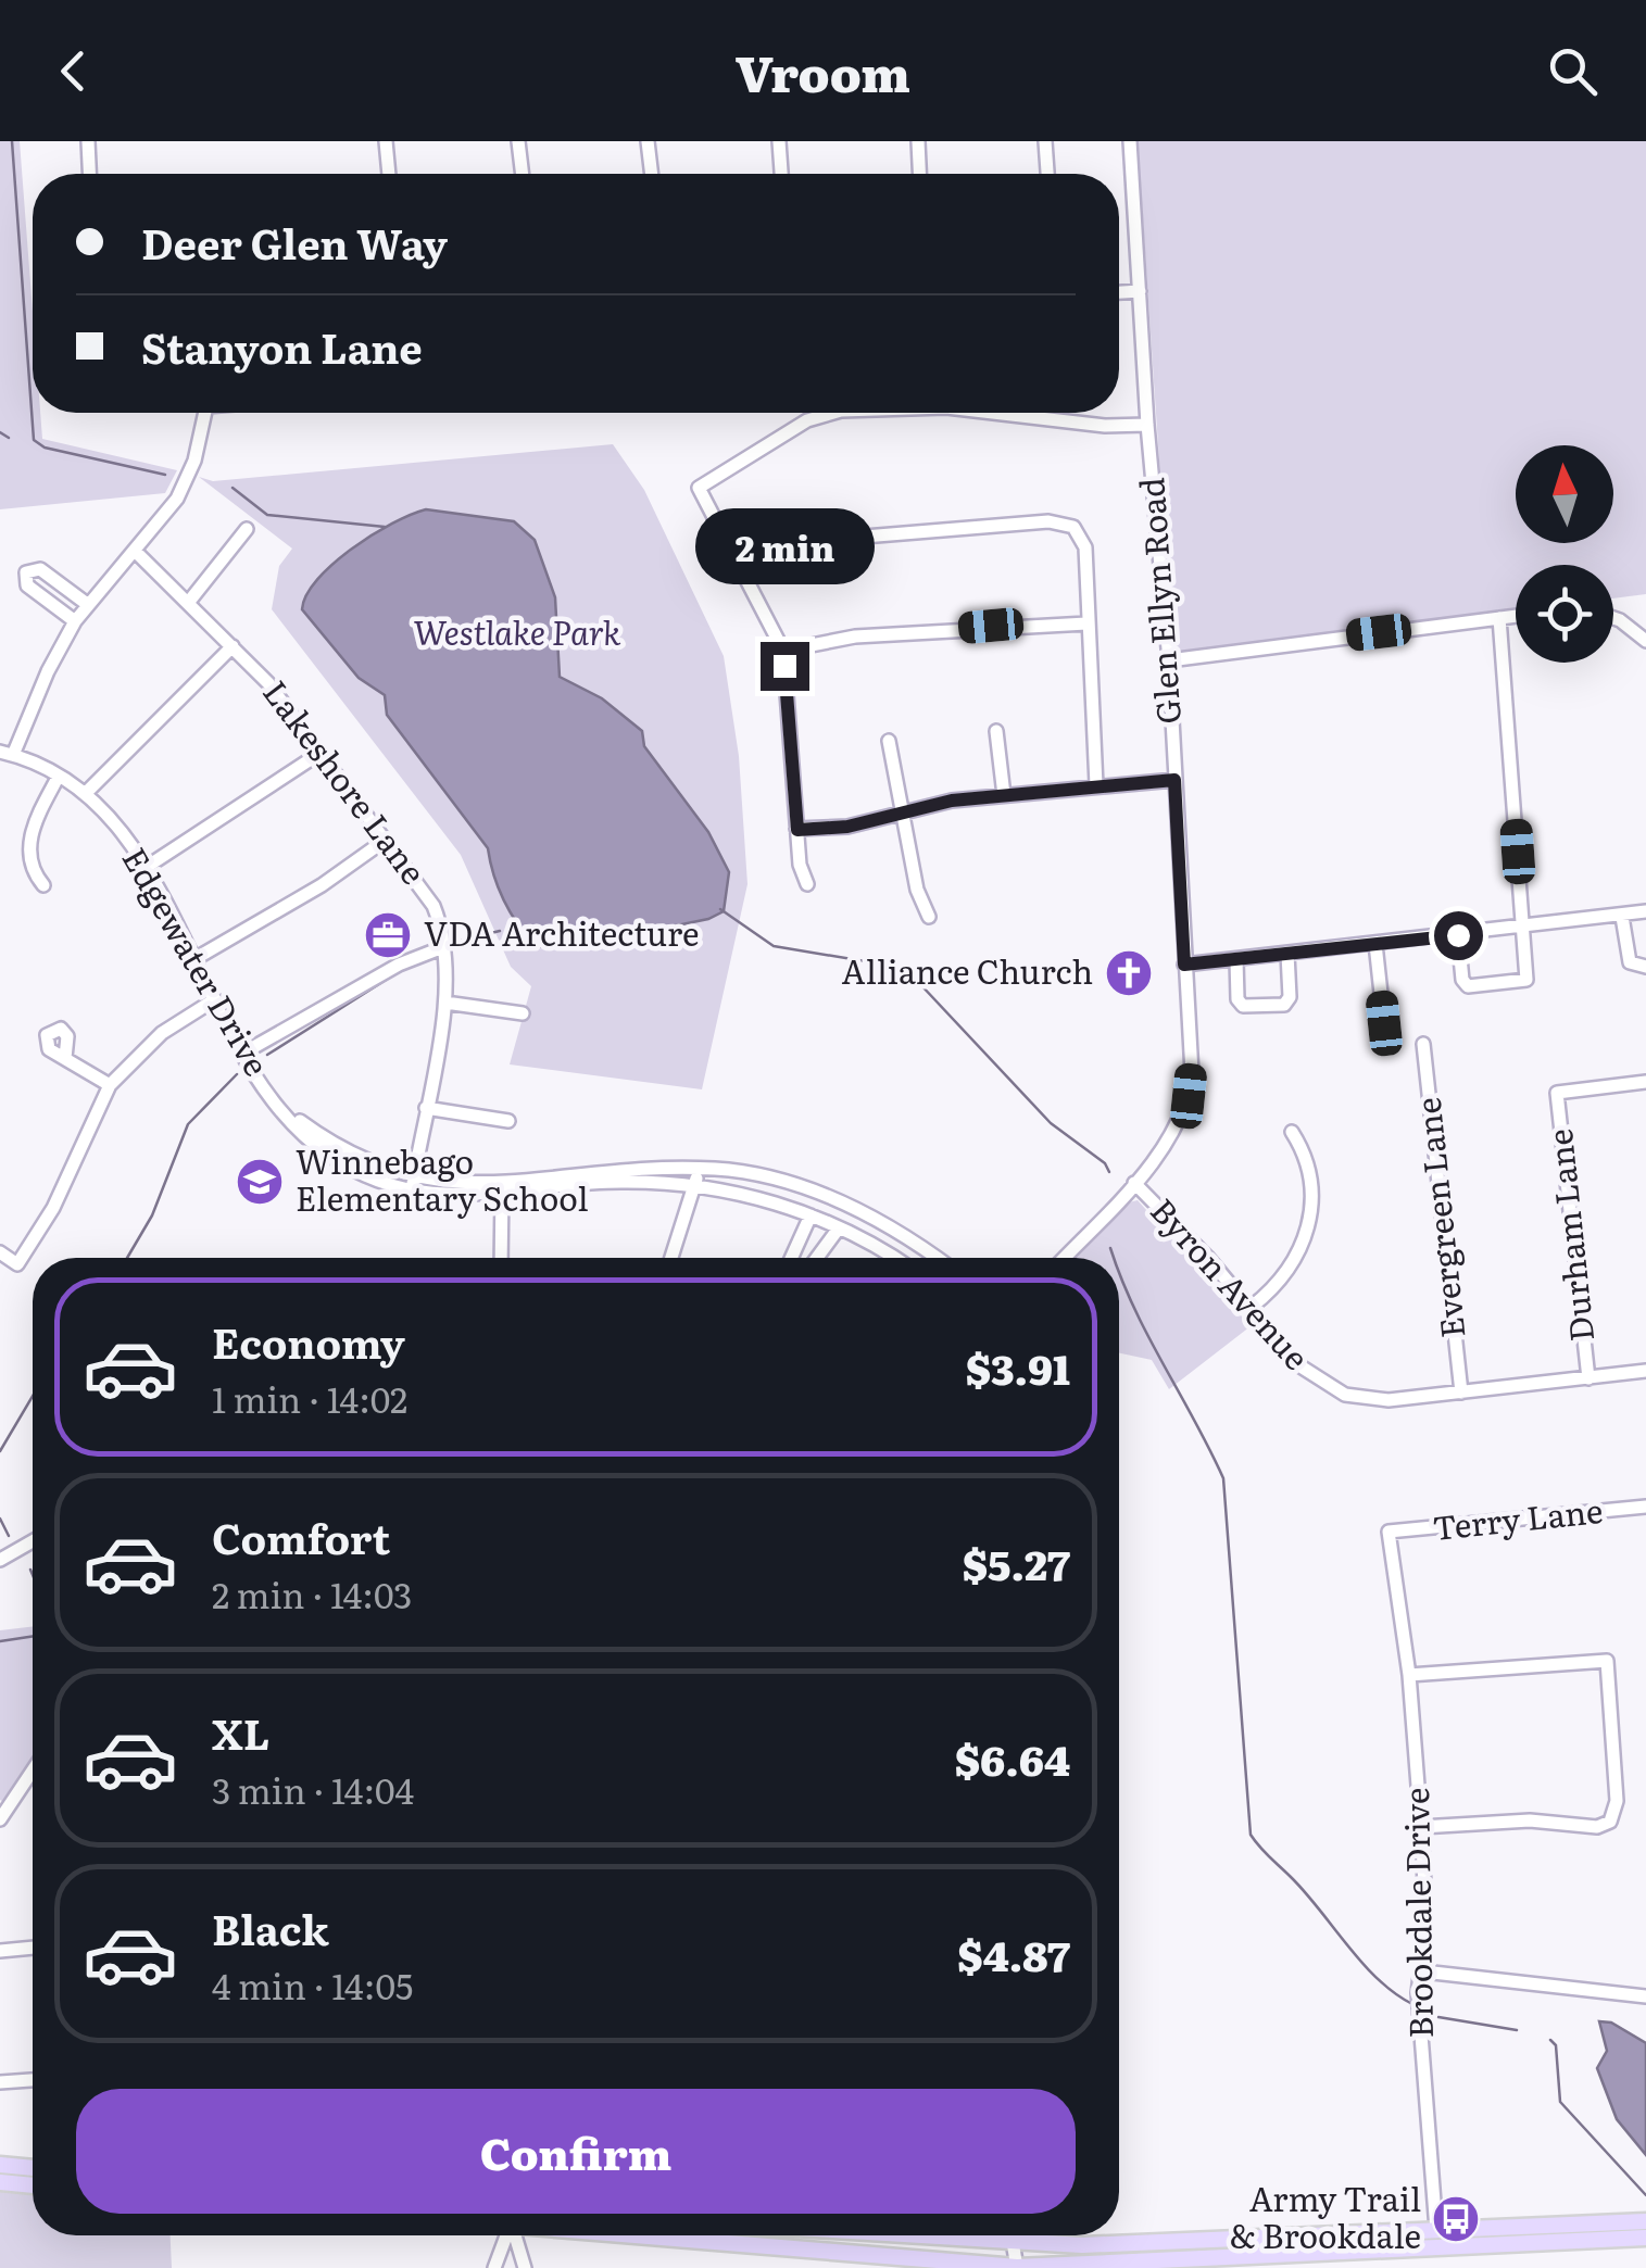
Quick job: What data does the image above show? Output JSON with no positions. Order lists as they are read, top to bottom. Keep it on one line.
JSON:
{"streets":{"street":["Glen Ellyn Road","Lakeshore Lane","Edgewater Drive","Evergreen Lane","Durham Lane","Byron Avenue","Terry Lane","Brookdale Drive"]},"crossings":[["Glen Ellyn Road","Byron Avenue"],["Lakeshore Lane","Edgewater Drive"],["Evergreen Lane","Byron Avenue"],["Durham Lane","Byron Avenue"],["Terry Lane","Brookdale Drive"]],"parks":["Westlake Park"],"places":{"office":["VDA Architecture"],"church":["Alliance Church"],"school or university":["Winnebago Elementary School"],"bus stop":["Army Trail & Brookdale"]},"north":"top","page":{"header":"Vroom","banner":["Deer Glen Way","Stanyon Lane"],"bubble":"2 min","list":[{"name":"Economy","note":"1 min · 14:02","value":"$3.91"},{"name":"Comfort","note":"2 min · 14:03","value":"$5.27"},{"name":"XL","note":"3 min · 14:04","value":"$6.64"},{"name":"Black","note":"4 min · 14:05","value":"$4.87"}],"buttons":"Confirm"}}
